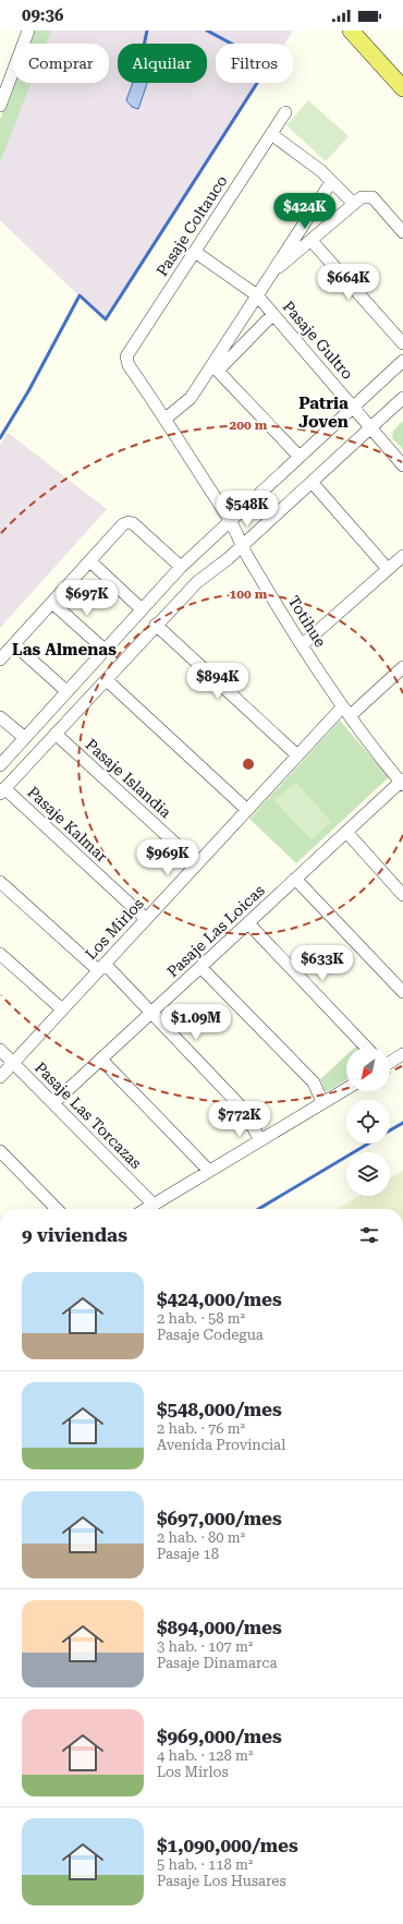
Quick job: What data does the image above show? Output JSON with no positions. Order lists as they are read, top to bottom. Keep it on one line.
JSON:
{"streets":{"street":["Pasaje Coltauco","Pasaje Gultro","Totihue","Pasaje Islandia","Pasaje Kalmar","Los Mirlos","Pasaje Las Loicas","Pasaje Las Torcazas"]},"crossings":[["Pasaje Coltauco","Pasaje Gultro"],["Pasaje Coltauco","Totihue"],["Totihue","Los Mirlos"],["Totihue","Pasaje Las Loicas"],["Pasaje Islandia","Los Mirlos"],["Pasaje Kalmar","Los Mirlos"],["Los Mirlos","Pasaje Las Torcazas"],["Pasaje Las Loicas","Pasaje Las Torcazas"]],"districts":["Patria Joven","Las Almenas"],"north":"bottom left","page":{"status":"09:36","chip":["Comprar","Alquilar","Filtros"],"price":["$424K","$664K","$548K","$697K","$894K","$969K","$633K","$1.09M","$772K"],"heading":"9 viviendas","list":[{"name":"$424,000/mes","note":"2 hab. · 58 m² · Pasaje Codegua"},{"name":"$548,000/mes","note":"2 hab. · 76 m² · Avenida Provincial"},{"name":"$697,000/mes","note":"2 hab. · 80 m² · Pasaje 18"},{"name":"$894,000/mes","note":"3 hab. · 107 m² · Pasaje Dinamarca"},{"name":"$969,000/mes","note":"4 hab. · 128 m² · Los Mirlos"},{"name":"$1,090,000/mes","note":"5 hab. · 118 m² · Pasaje Los Husares"}]},"rings":["200 m","100 m"]}
